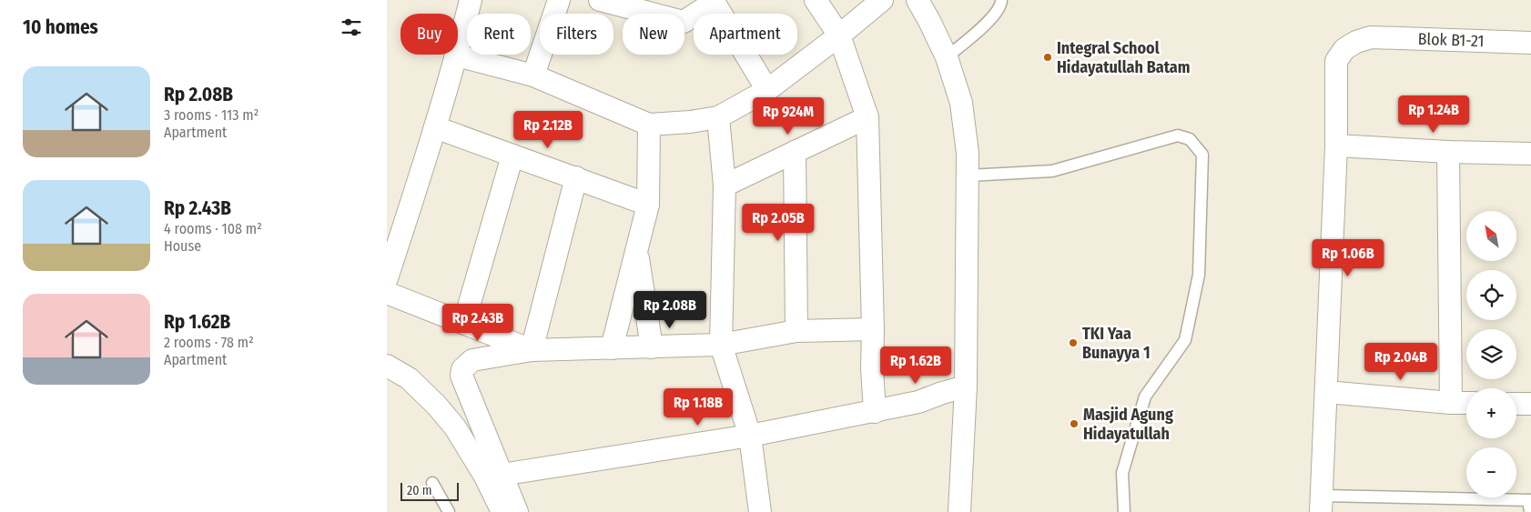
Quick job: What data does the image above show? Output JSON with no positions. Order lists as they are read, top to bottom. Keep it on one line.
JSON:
{"streets":{"street":["Blok B1-21"]},"places":["Integral School Hidayatullah Batam","TKI Yaa Bunayya 1","Masjid Agung Hidayatullah"],"scale_bar":"20 m","north":"top left","page":{"heading":"10 homes","chip":["Buy","Rent","Filters","New","Apartment"],"list":[{"name":"Rp 2.08B","note":"3 rooms · 113 m² · Apartment"},{"name":"Rp 2.43B","note":"4 rooms · 108 m² · House"},{"name":"Rp 1.62B","note":"2 rooms · 78 m² · Apartment"}],"price":["Rp 1.24B","Rp 924M","Rp 2.12B","Rp 2.05B","Rp 1.06B","Rp 2.08B","Rp 2.43B","Rp 2.04B","Rp 1.62B","Rp 1.18B"],"map_buttons":["+","−"],"scale":"20 m"}}
